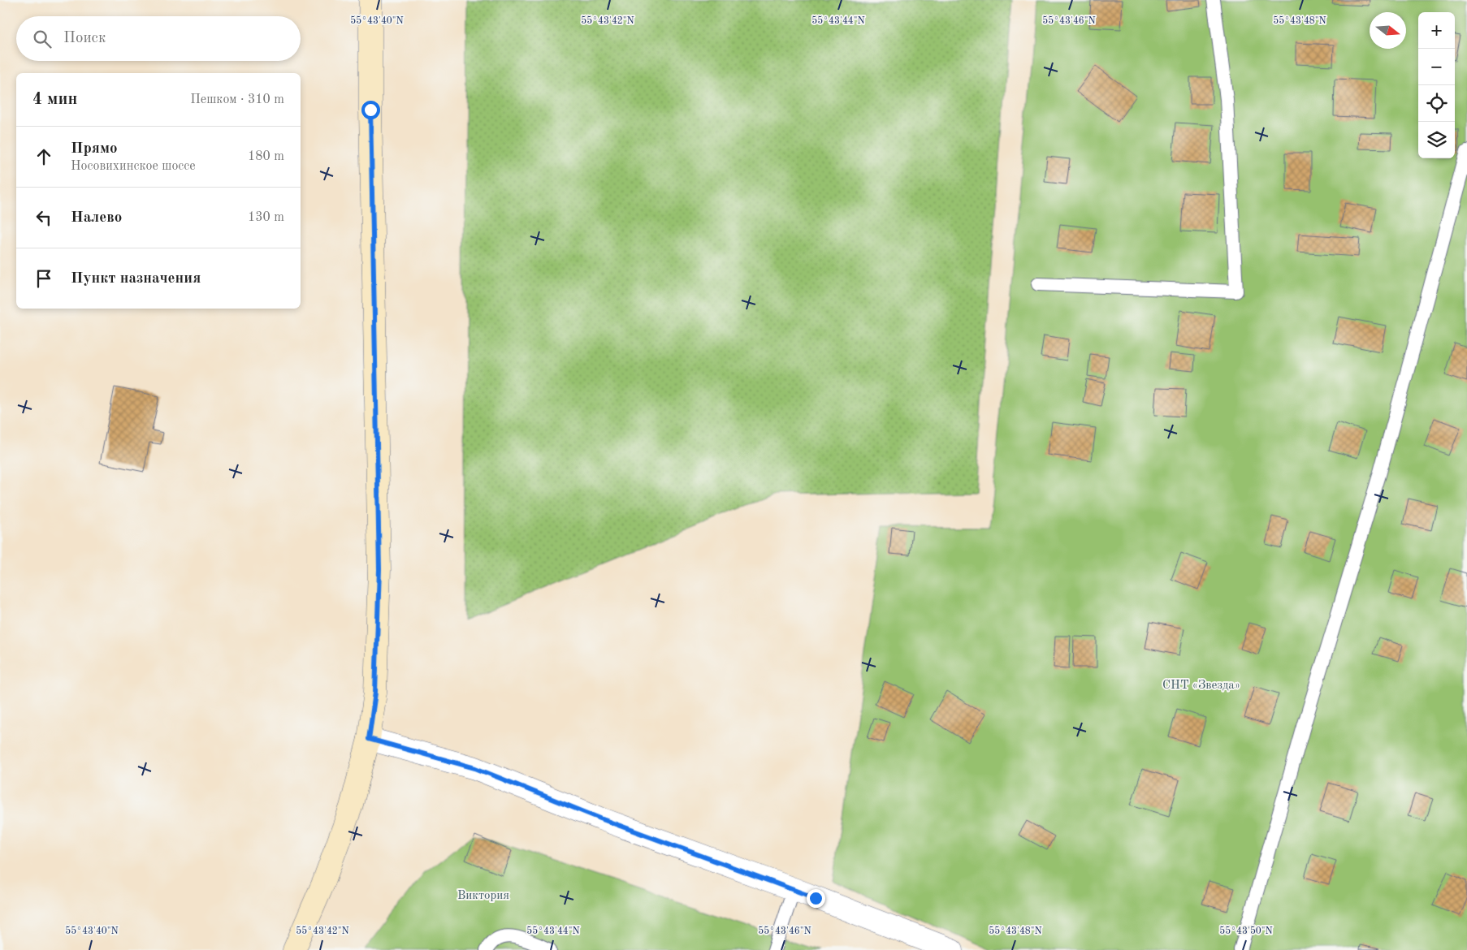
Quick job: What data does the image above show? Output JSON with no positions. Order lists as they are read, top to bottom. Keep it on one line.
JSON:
{"parks":["СНТ «Звезда»","Виктория"],"north":"right","page":{"map_buttons":["+","−"],"search":"Поиск","heading":["4 мин","Пешком · 310 m"],"list":[["Прямо","Носовихинское шоссе","180 m"],["Налево","130 m"],"Пункт назначения"]},"coordinates":["55°43'40\"N","55°43'42\"N","55°43'44\"N","55°43'46\"N","55°43'48\"N","55°43'50\"N"]}
